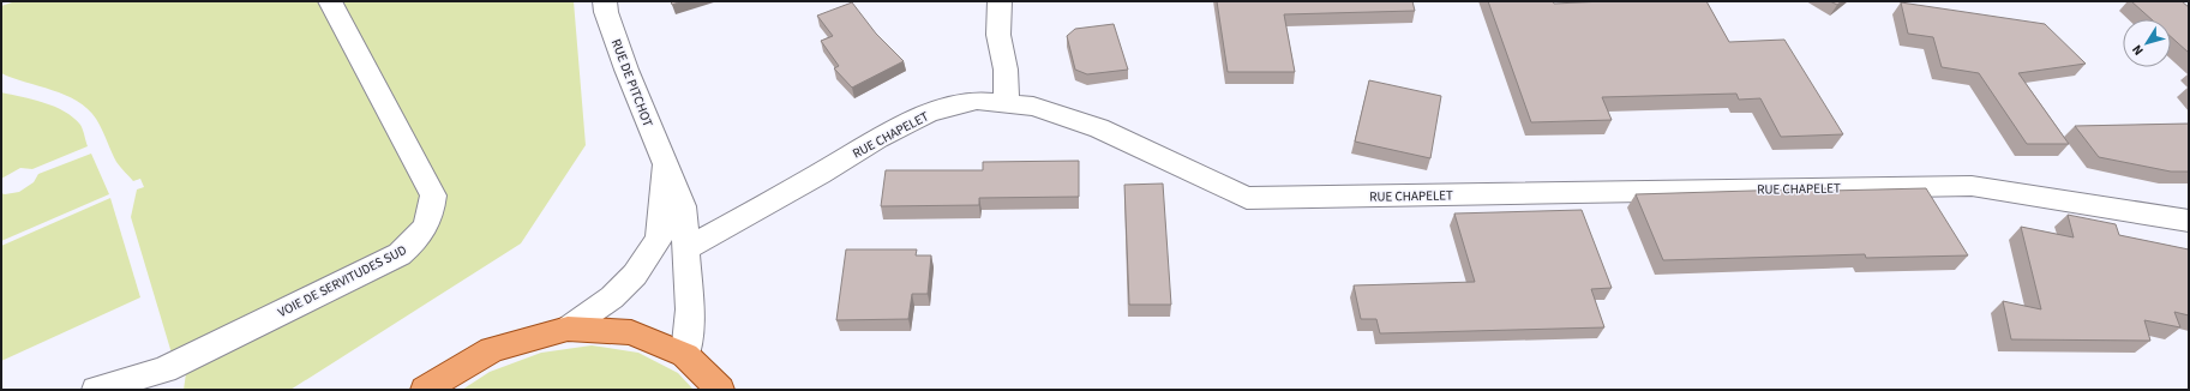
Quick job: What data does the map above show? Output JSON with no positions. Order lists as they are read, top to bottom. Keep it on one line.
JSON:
{"streets":{"street":["RUE DE PITCHOT","RUE CHAPELET","VOIE DE SERVITUDES SUD"]},"crossings":[["RUE DE PITCHOT","RUE CHAPELET"]],"north":"bottom left"}
